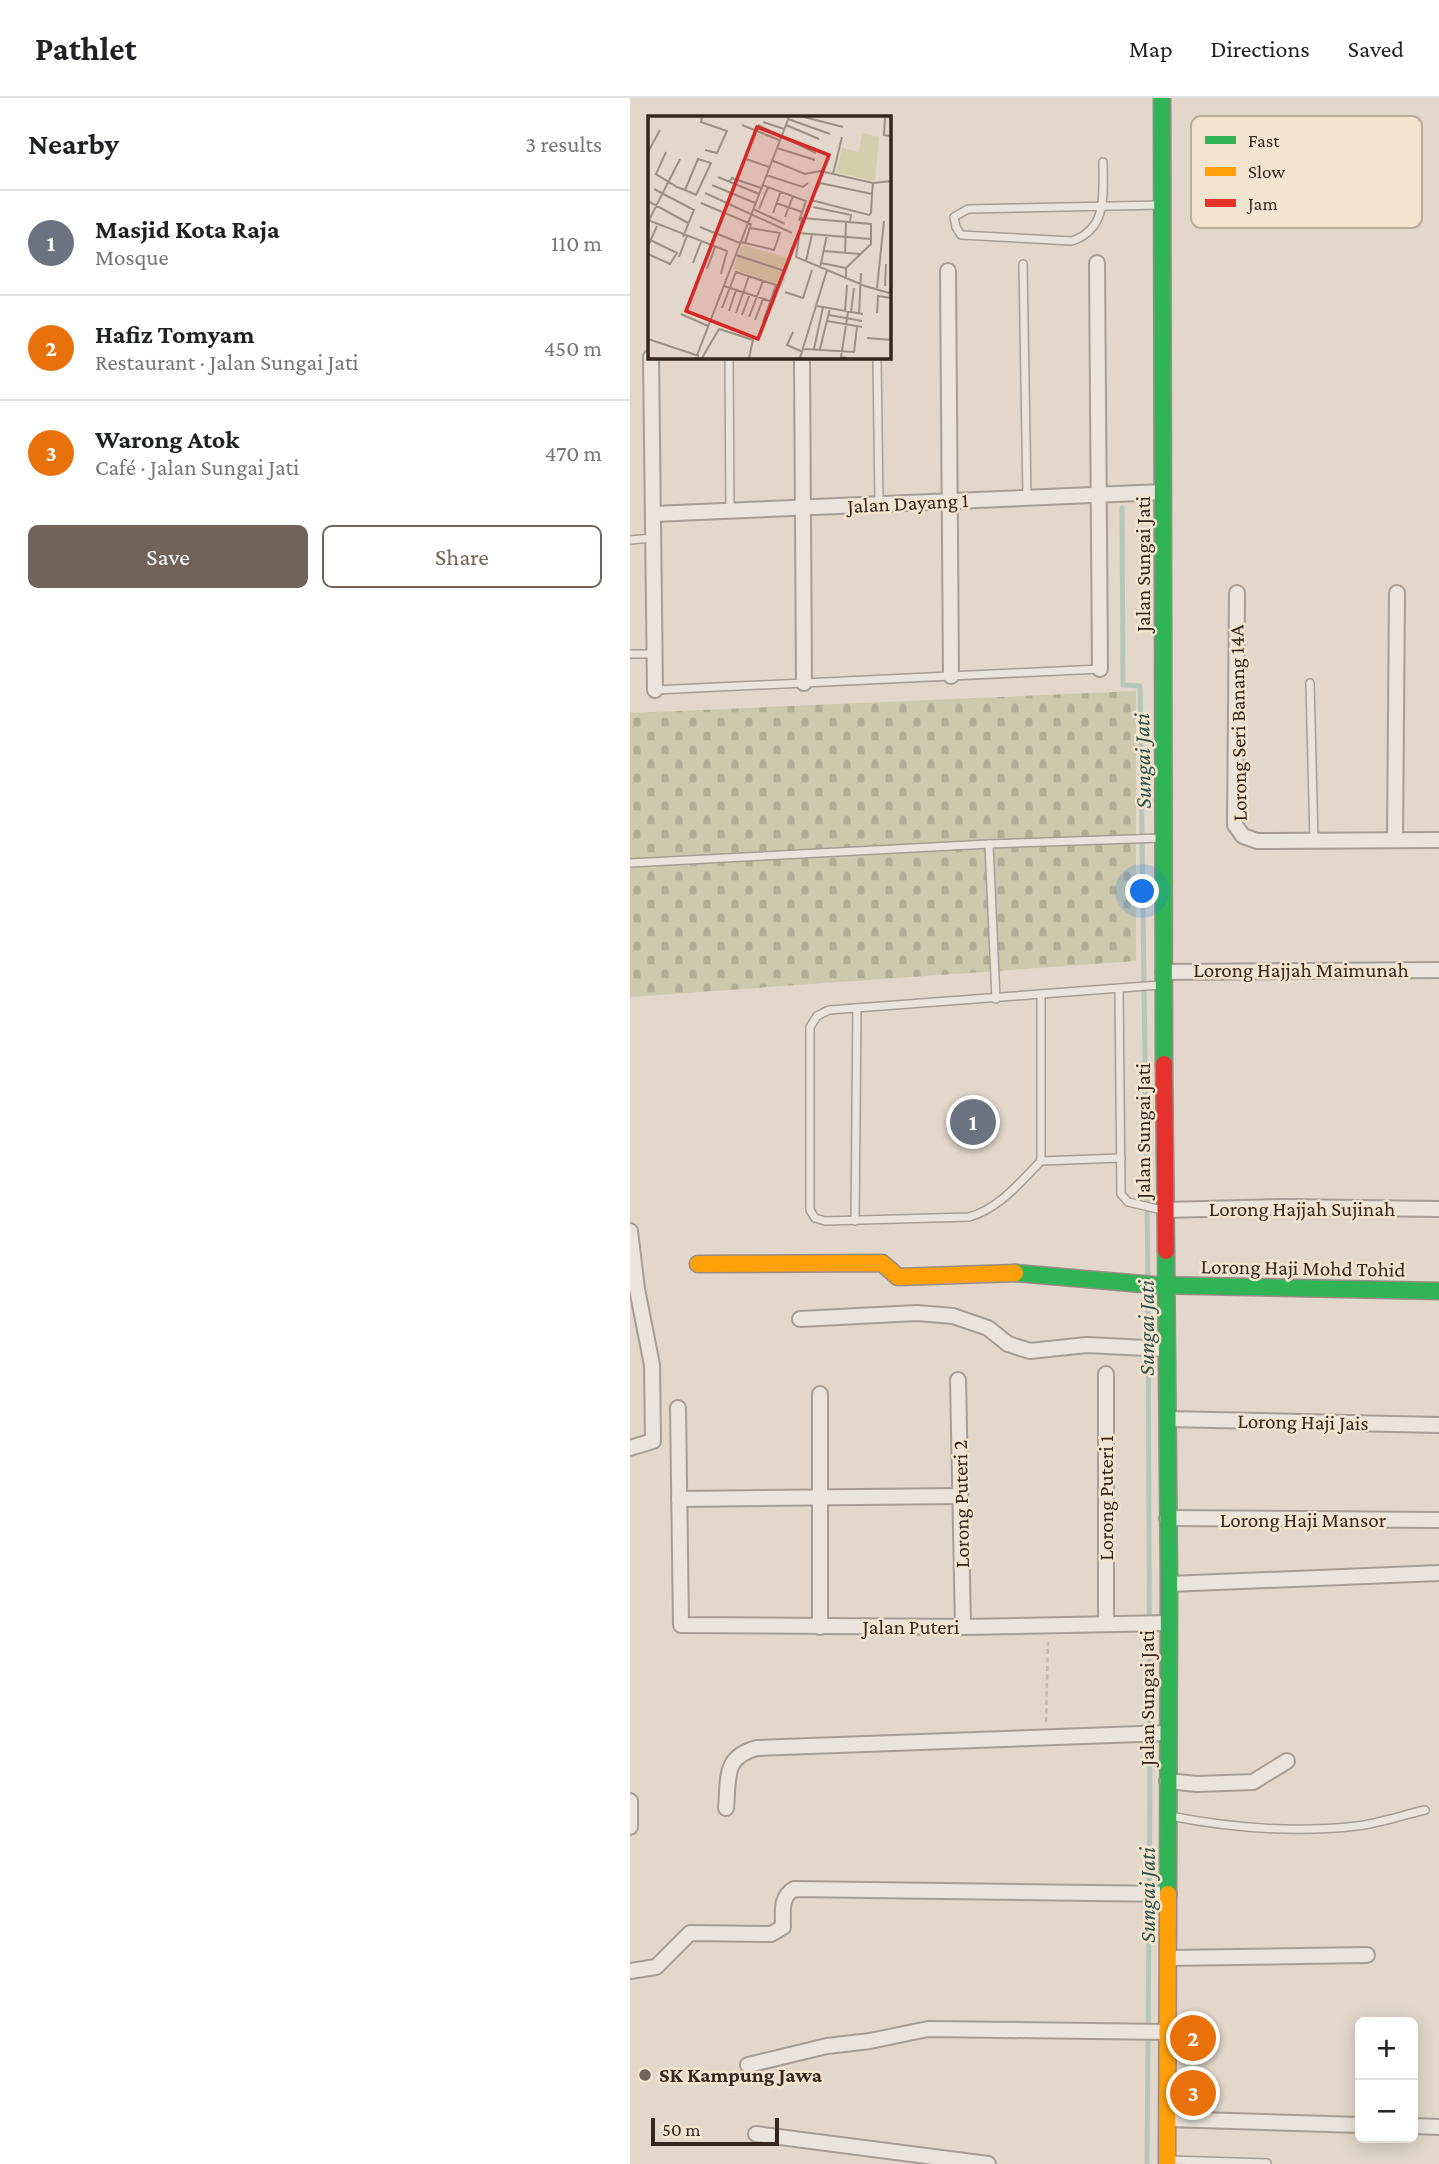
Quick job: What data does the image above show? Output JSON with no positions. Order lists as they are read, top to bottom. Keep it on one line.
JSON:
{"streets":{"main road":["Jalan Sungai Jati","Lorong Haji Mohd Tohid"],"street":["Jalan Dayang 1","Lorong Seri Banang 14A","Lorong Hajjah Maimunah","Lorong Hajjah Sujinah","Lorong Haji Jais","Lorong Puteri 1","Lorong Puteri 2","Lorong Haji Mansor","Jalan Puteri"]},"crossings":[["Jalan Dayang 1","Jalan Sungai Jati"],["Jalan Sungai Jati","Lorong Hajjah Maimunah"],["Jalan Sungai Jati","Lorong Hajjah Sujinah"],["Jalan Sungai Jati","Lorong Haji Mohd Tohid"],["Jalan Sungai Jati","Lorong Haji Jais"],["Jalan Sungai Jati","Lorong Haji Mansor"],["Jalan Sungai Jati","Jalan Puteri"],["Lorong Puteri 1","Jalan Puteri"],["Lorong Puteri 2","Jalan Puteri"]],"water":["Sungai Jati"],"places":["SK Kampung Jawa"],"legend":["Fast","Slow","Jam"],"scale_bar":"50 m","page":{"header":"Pathlet","nav":["Map","Directions","Saved"],"heading":["Nearby","3 results"],"list":[{"mark":"1","name":"Masjid Kota Raja","note":"Mosque","value":"110 m"},{"mark":"2","name":"Hafiz Tomyam","note":"Restaurant · Jalan Sungai Jati","value":"450 m"},{"mark":"3","name":"Warong Atok","note":"Café · Jalan Sungai Jati","value":"470 m"}],"buttons":["Save","Share"],"pins":["1","2","3"],"map_buttons":["+","−"],"scale":"50 m"}}
